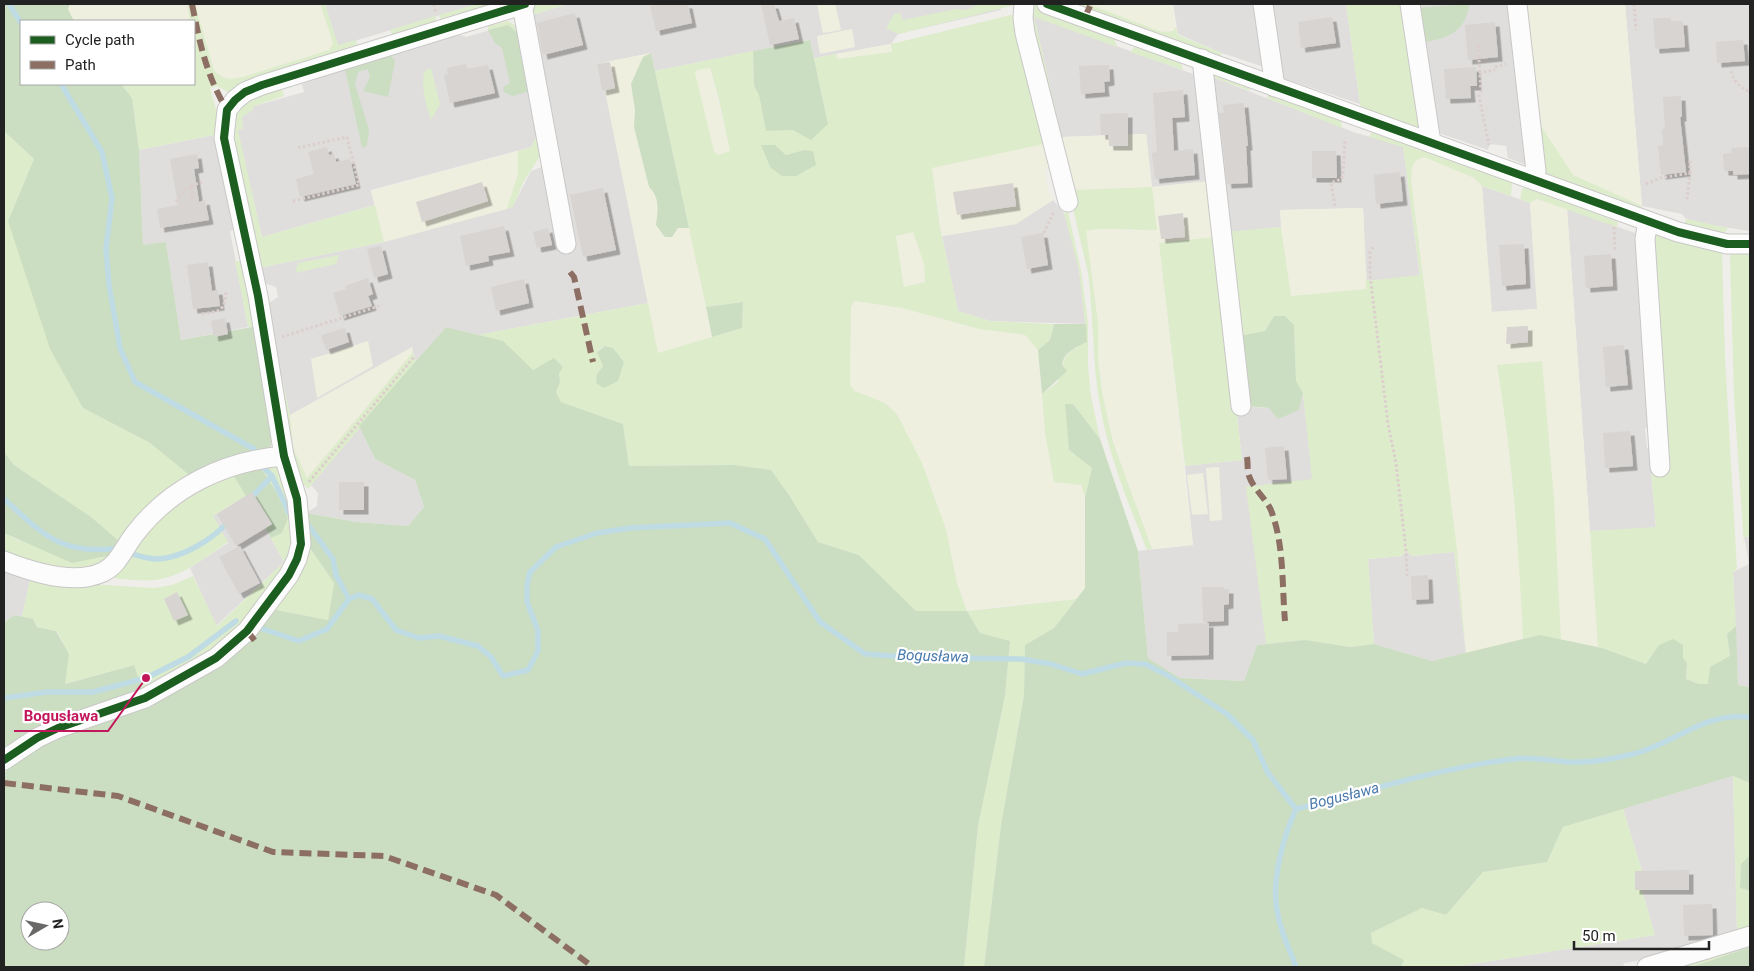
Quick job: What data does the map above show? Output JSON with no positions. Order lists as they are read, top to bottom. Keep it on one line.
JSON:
{"water":["Bogusława"],"places":["Bogusława"],"legend":["Cycle path","Path"],"scale_bar":"50 m","north":"right"}
